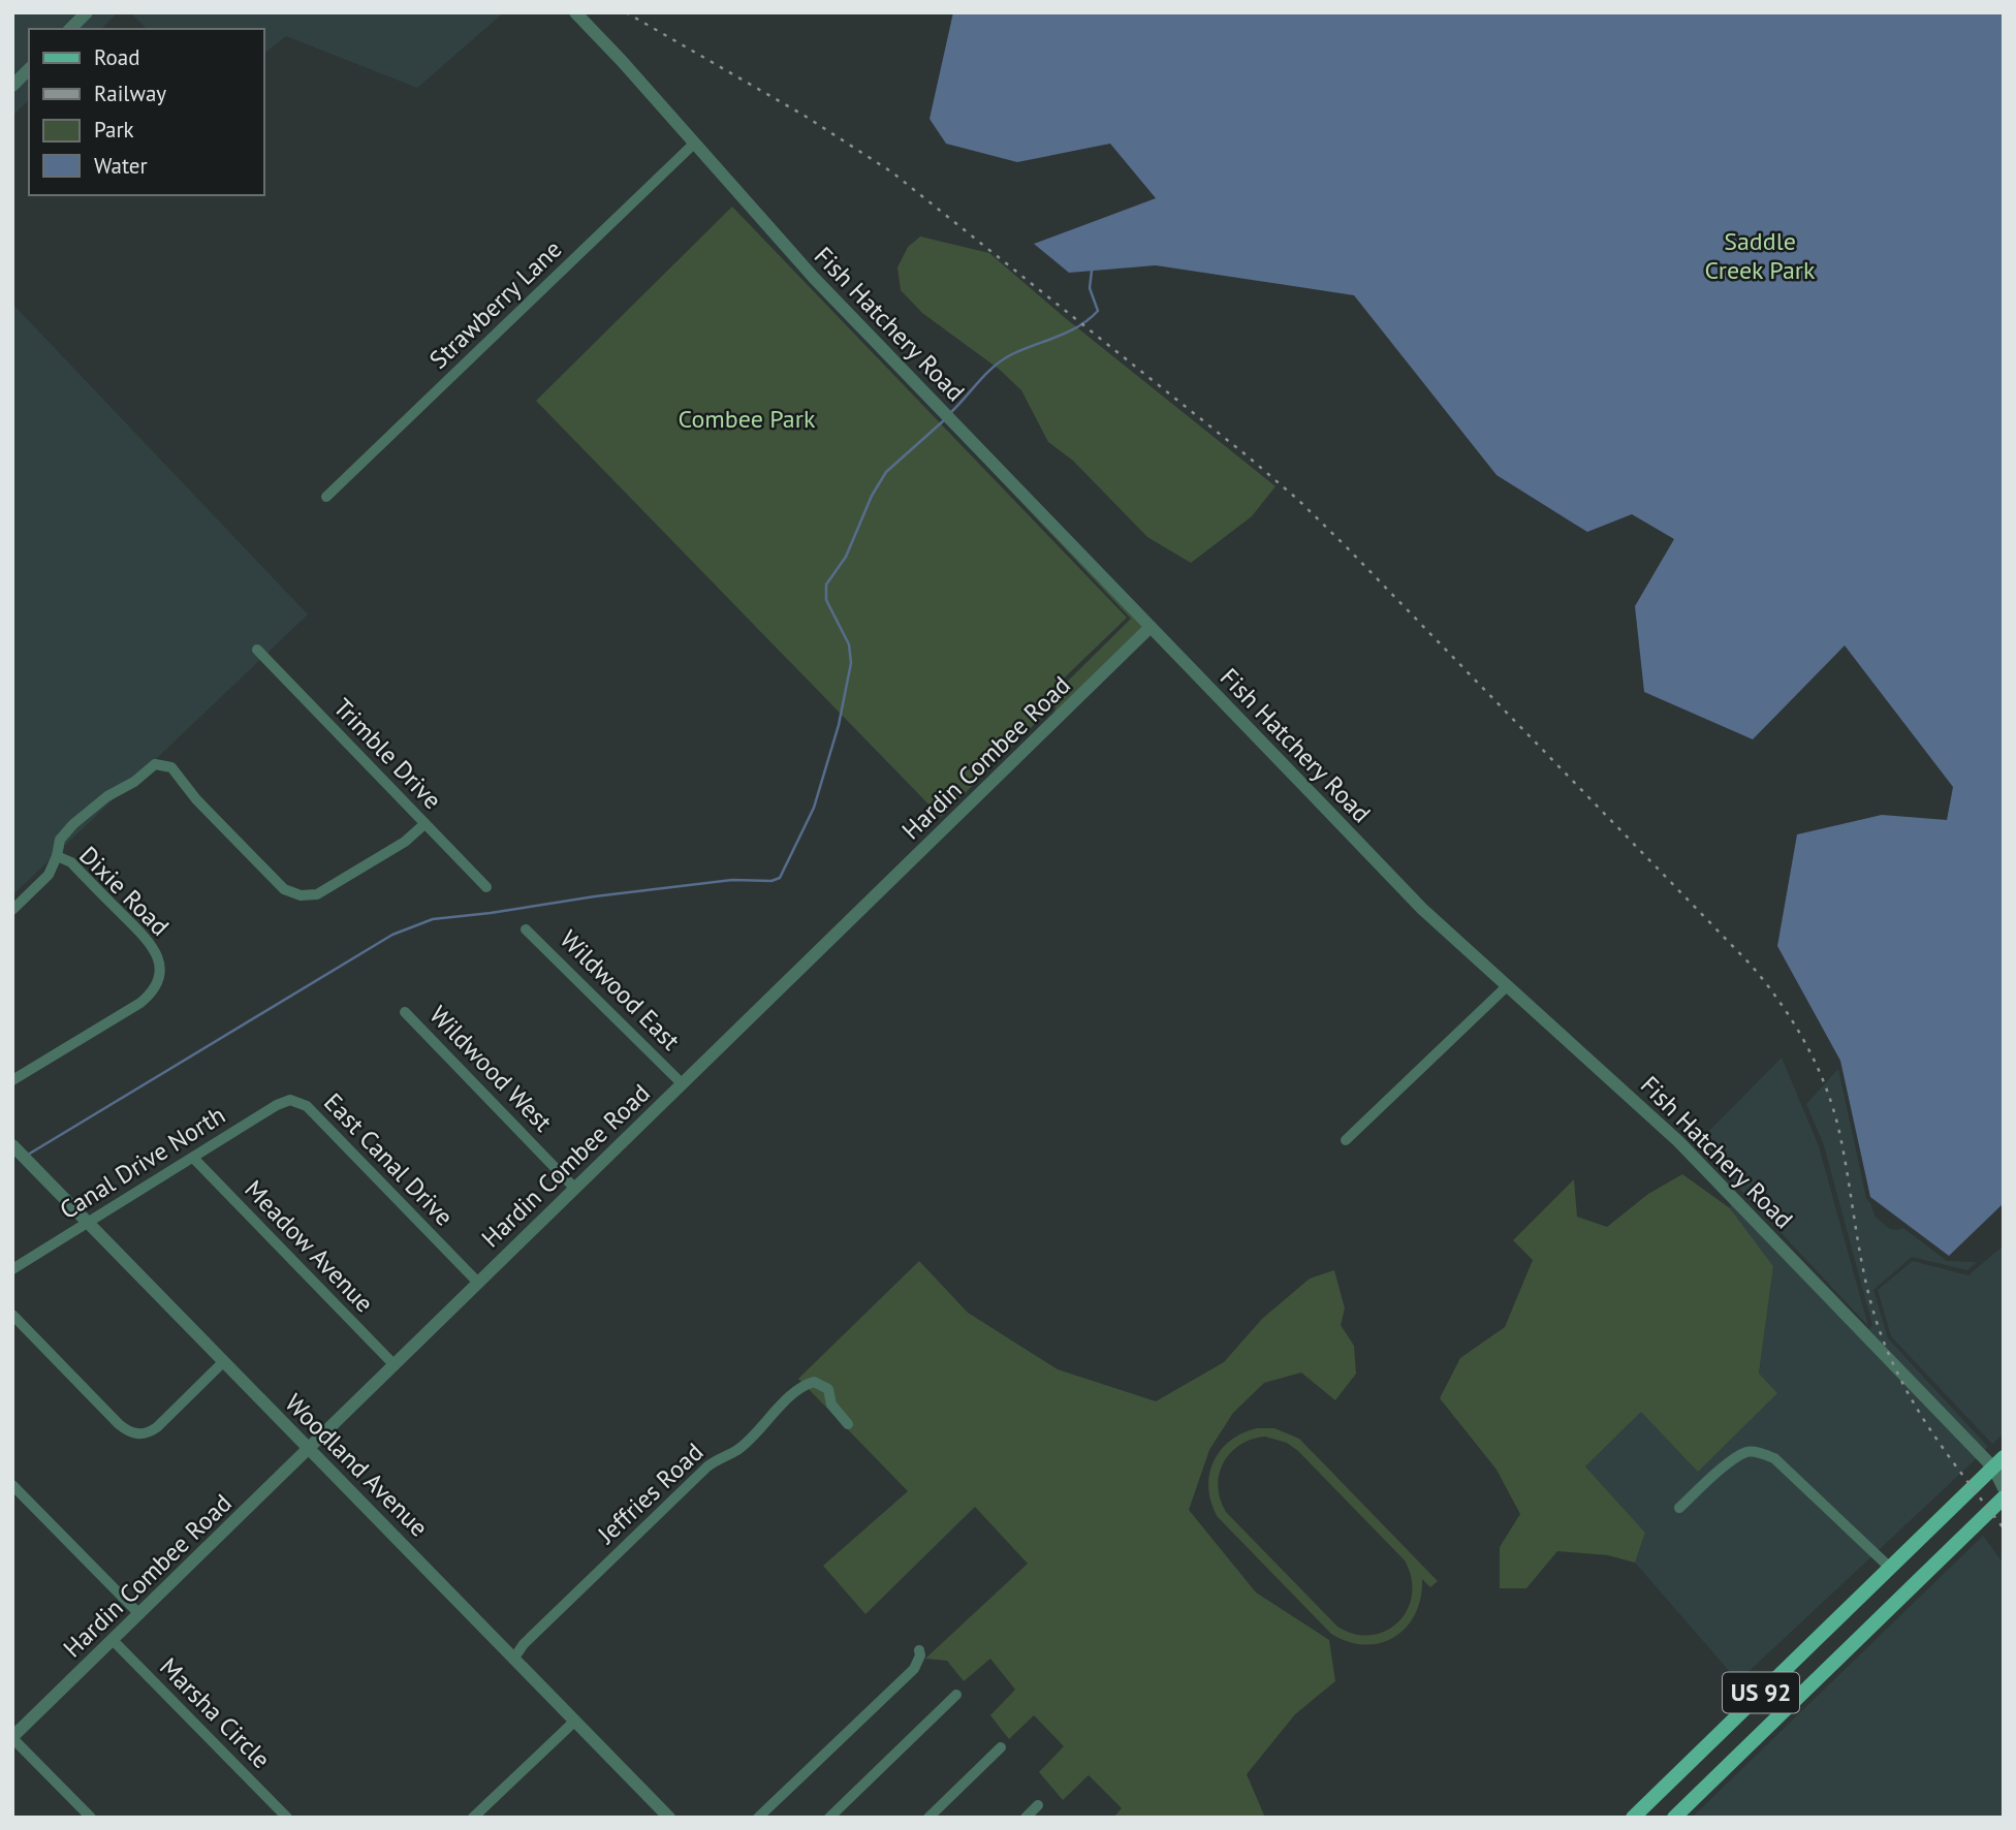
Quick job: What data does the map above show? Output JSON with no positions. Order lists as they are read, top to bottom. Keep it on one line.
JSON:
{"streets":{"main road":["US 92"],"street":["Strawberry Lane","Fish Hatchery Road","Trimble Drive","Hardin Combee Road","Dixie Road","Wildwood East","Wildwood West","East Canal Drive","Canal Drive North","Meadow Avenue","Woodland Avenue","Jeffries Road","Marsha Circle"]},"crossings":[["Strawberry Lane","Fish Hatchery Road"],["Fish Hatchery Road","Hardin Combee Road"],["Fish Hatchery Road","US 92"],["Hardin Combee Road","Wildwood East"],["Hardin Combee Road","Wildwood West"],["Hardin Combee Road","East Canal Drive"],["Hardin Combee Road","Meadow Avenue"],["Hardin Combee Road","Woodland Avenue"],["Hardin Combee Road","Marsha Circle"],["East Canal Drive","Canal Drive North"],["Canal Drive North","Meadow Avenue"],["Canal Drive North","Woodland Avenue"],["Woodland Avenue","Jeffries Road"]],"parks":["Saddle Creek Park","Combee Park"],"legend":["Road","Railway","Park","Water"]}
